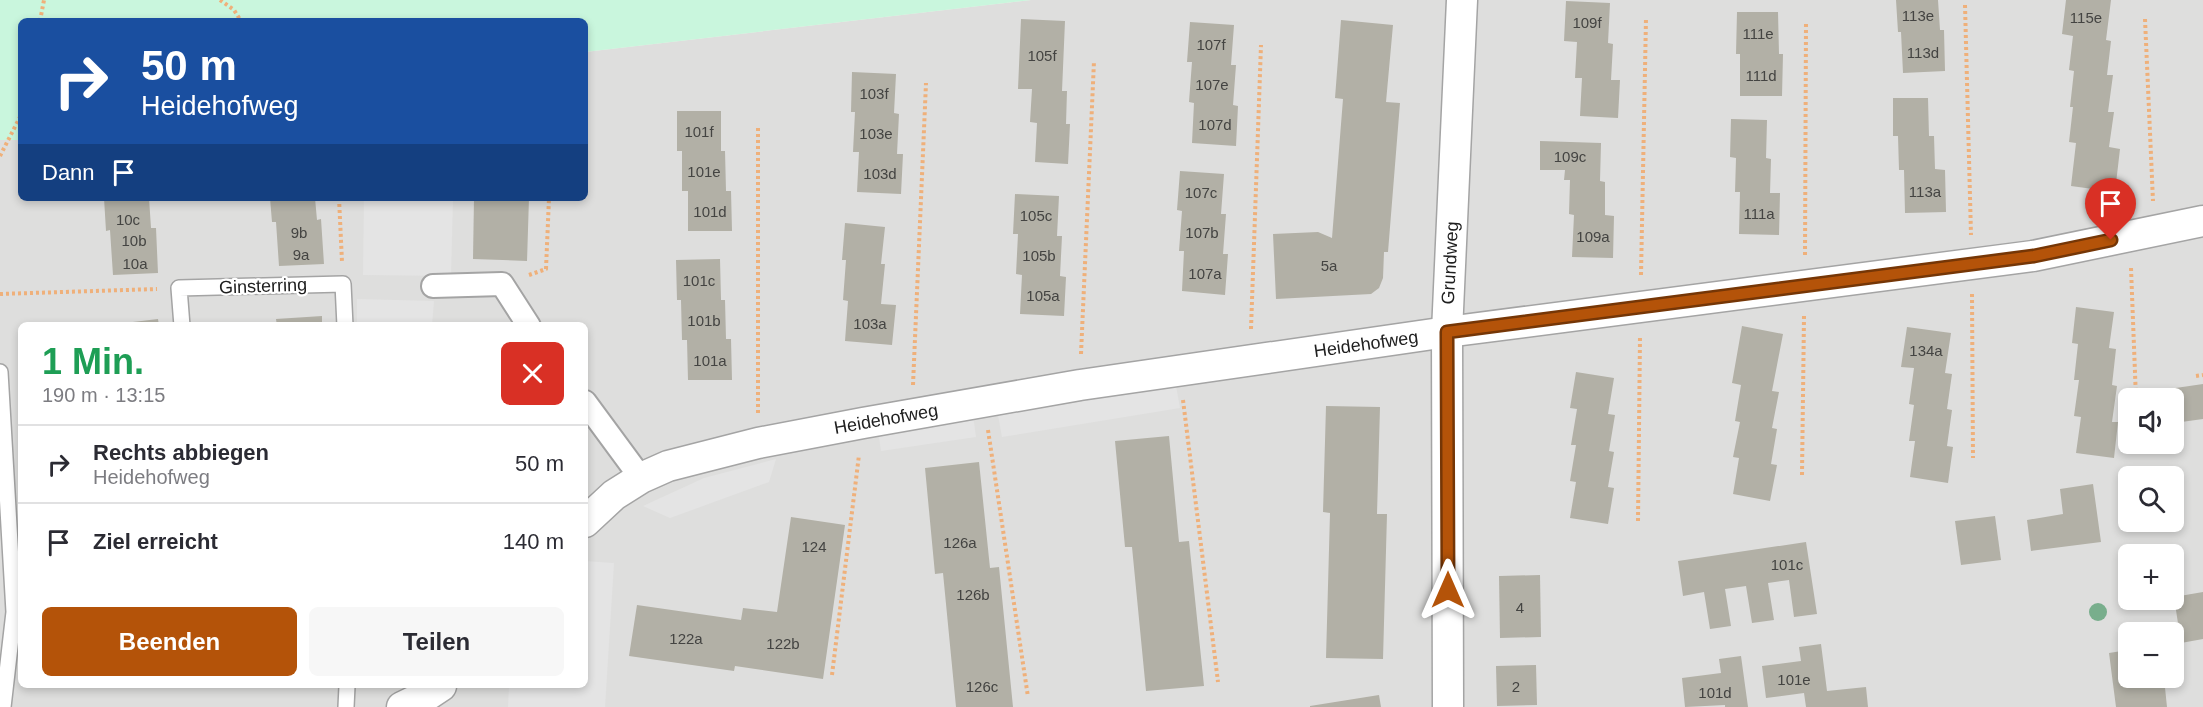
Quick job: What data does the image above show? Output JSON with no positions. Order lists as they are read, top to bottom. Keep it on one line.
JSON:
{"streets":{"street":["Grundweg","Heidehofweg"],"lane":["Ginsterring"]},"crossings":[["Grundweg","Heidehofweg"]],"house_numbers":["113e","115e","109f","111e","107f","113d","105f","111d","107e","103f","107d","101f","103e","109c","101e","103d","113a","107c","101d","111a","105c","10c","9b","107b","109a","10b","9a","105b","10a","5a","107a","101c","105a","101b","103a","134a","101a","126a","124","101c","126b","4","122a","122b","101e","126c","2","101d"],"page":{"turn":["50 m","Heidehofweg"],"then":"Dann","heading":["1 Min.","190 m · 13:15"],"map_buttons":["+","−"],"list":[{"name":"Rechts abbiegen","note":"Heidehofweg","value":"50 m"},{"name":"Ziel erreicht","value":"140 m"}],"buttons":["Beenden","Teilen"]}}
